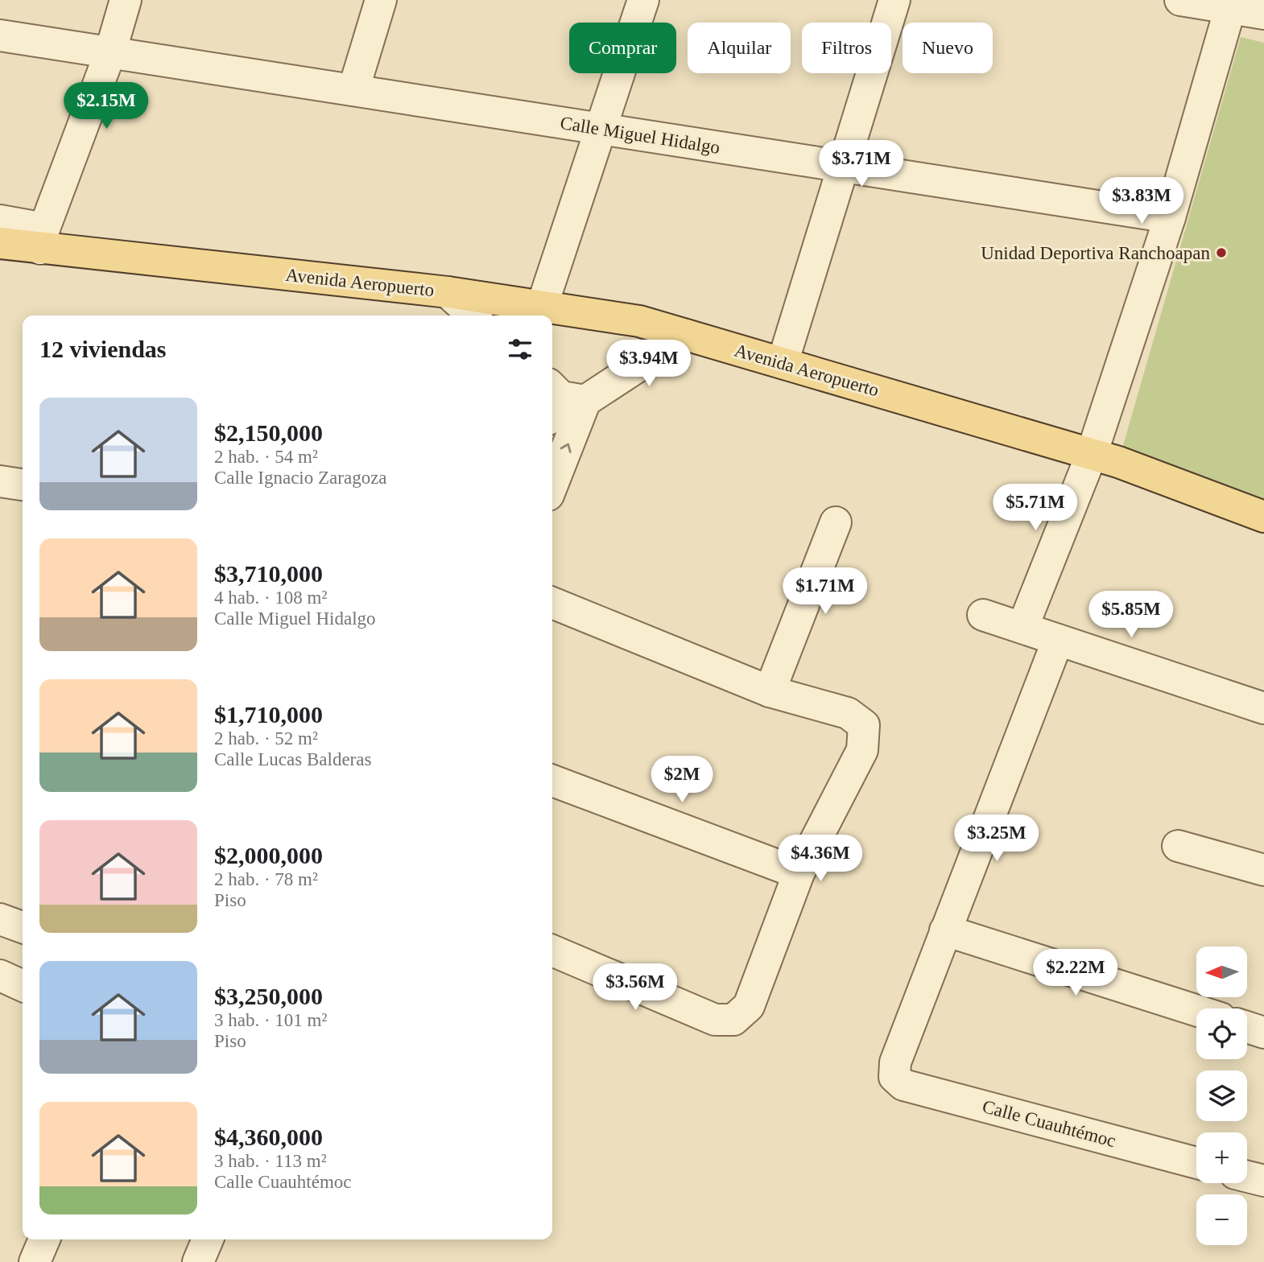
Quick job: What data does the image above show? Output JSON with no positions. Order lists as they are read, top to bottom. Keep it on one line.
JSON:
{"streets":{"main road":["Avenida Aeropuerto"],"street":["Calle Miguel Hidalgo","Calle Cuauhtémoc"]},"places":["Unidad Deportiva Ranchoapan"],"north":"left","page":{"chip":["Comprar","Alquilar","Filtros","Nuevo"],"price":["$2.15M","$3.71M","$3.83M","$3.94M","$5.71M","$1.71M","$5.85M","$2M","$3.25M","$4.36M","$2.22M","$3.56M"],"heading":"12 viviendas","list":[{"name":"$2,150,000","note":"2 hab. · 54 m² · Calle Ignacio Zaragoza"},{"name":"$3,710,000","note":"4 hab. · 108 m² · Calle Miguel Hidalgo"},{"name":"$1,710,000","note":"2 hab. · 52 m² · Calle Lucas Balderas"},{"name":"$2,000,000","note":"2 hab. · 78 m² · Piso"},{"name":"$3,250,000","note":"3 hab. · 101 m² · Piso"},{"name":"$4,360,000","note":"3 hab. · 113 m² · Calle Cuauhtémoc"}],"map_buttons":["+","−"]}}
